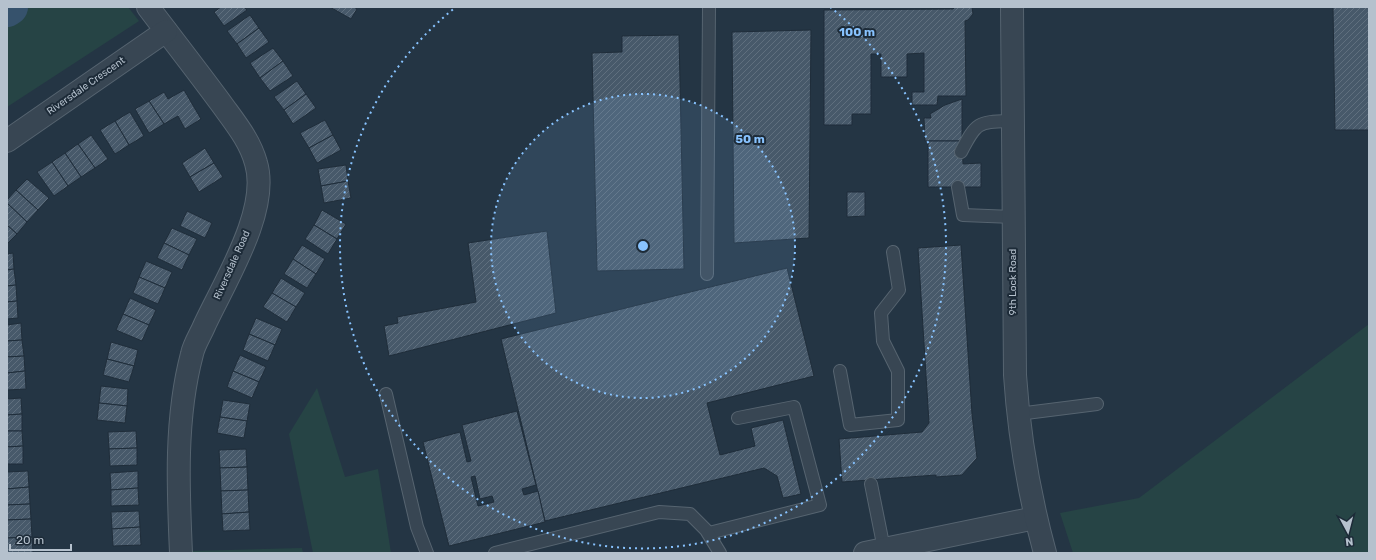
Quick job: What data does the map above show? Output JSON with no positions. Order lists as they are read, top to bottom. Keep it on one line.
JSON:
{"streets":{"street":["Riversdale Crescent","Riversdale Road","9th Lock Road"]},"crossings":[["Riversdale Crescent","Riversdale Road"]],"scale_bar":"20 m","north":"bottom","rings":["100 m","50 m"]}
